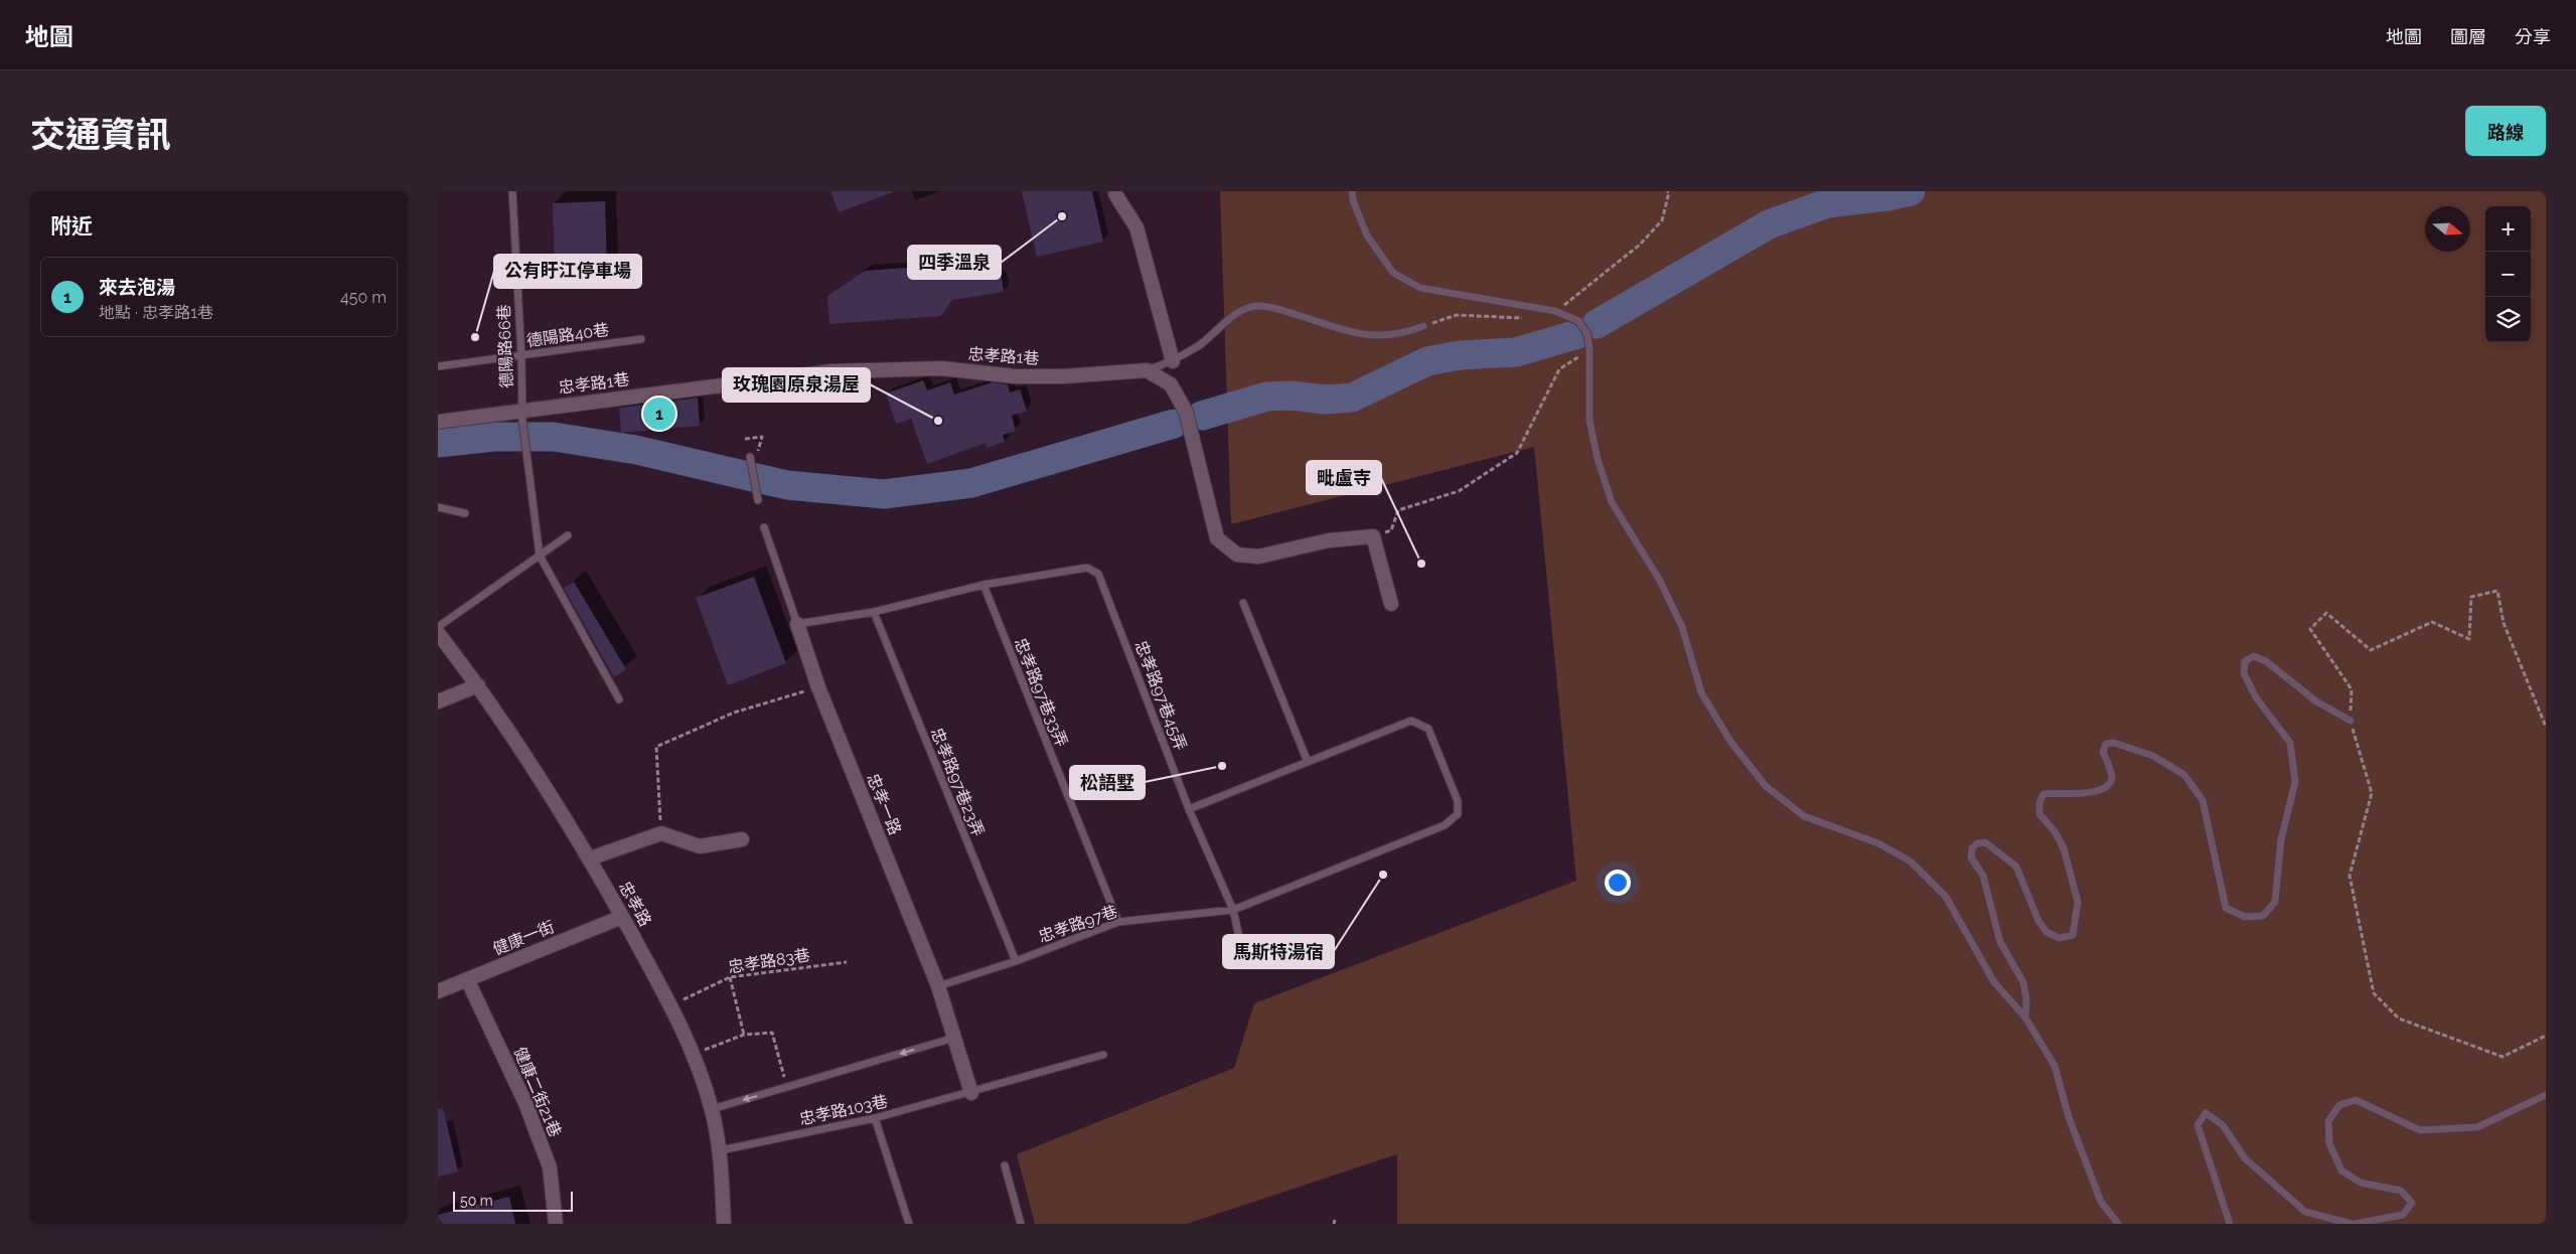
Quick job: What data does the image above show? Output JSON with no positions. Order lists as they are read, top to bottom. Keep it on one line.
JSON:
{"streets":{"street":["忠孝路1巷","忠孝一路","忠孝路","健康一街","健康二街21巷"],"lane":["德陽路40巷","德陽路66巷","忠孝路97巷33弄","忠孝路97巷45弄","忠孝路97巷23弄","忠孝路97巷","忠孝路103巷"],"path":["忠孝路83巷"]},"crossings":[["德陽路40巷","德陽路66巷"],["德陽路66巷","忠孝路1巷"],["忠孝路97巷33弄","忠孝路97巷45弄"],["忠孝路97巷33弄","忠孝路97巷"],["忠孝路97巷45弄","忠孝路97巷"],["忠孝路97巷23弄","忠孝路97巷"],["忠孝一路","忠孝路97巷"],["忠孝一路","忠孝路103巷"],["忠孝路","健康一街"],["忠孝路","忠孝路83巷"],["忠孝路","忠孝路103巷"],["健康一街","健康二街21巷"]],"places":["四季溫泉","公有盱江停車場","玫瑰園原泉湯屋","毗盧寺","松語墅","馬斯特湯宿"],"scale_bar":"50 m","north":"right","page":{"header":"地圖","nav":["地圖","圖層","分享"],"title":"交通資訊","buttons":"路線","heading":"附近","map_buttons":["+","−"],"list":[{"mark":"1","name":"來去泡湯","note":"地點 · 忠孝路1巷","value":"450 m"}],"pins":"1","scale":"50 m"}}
